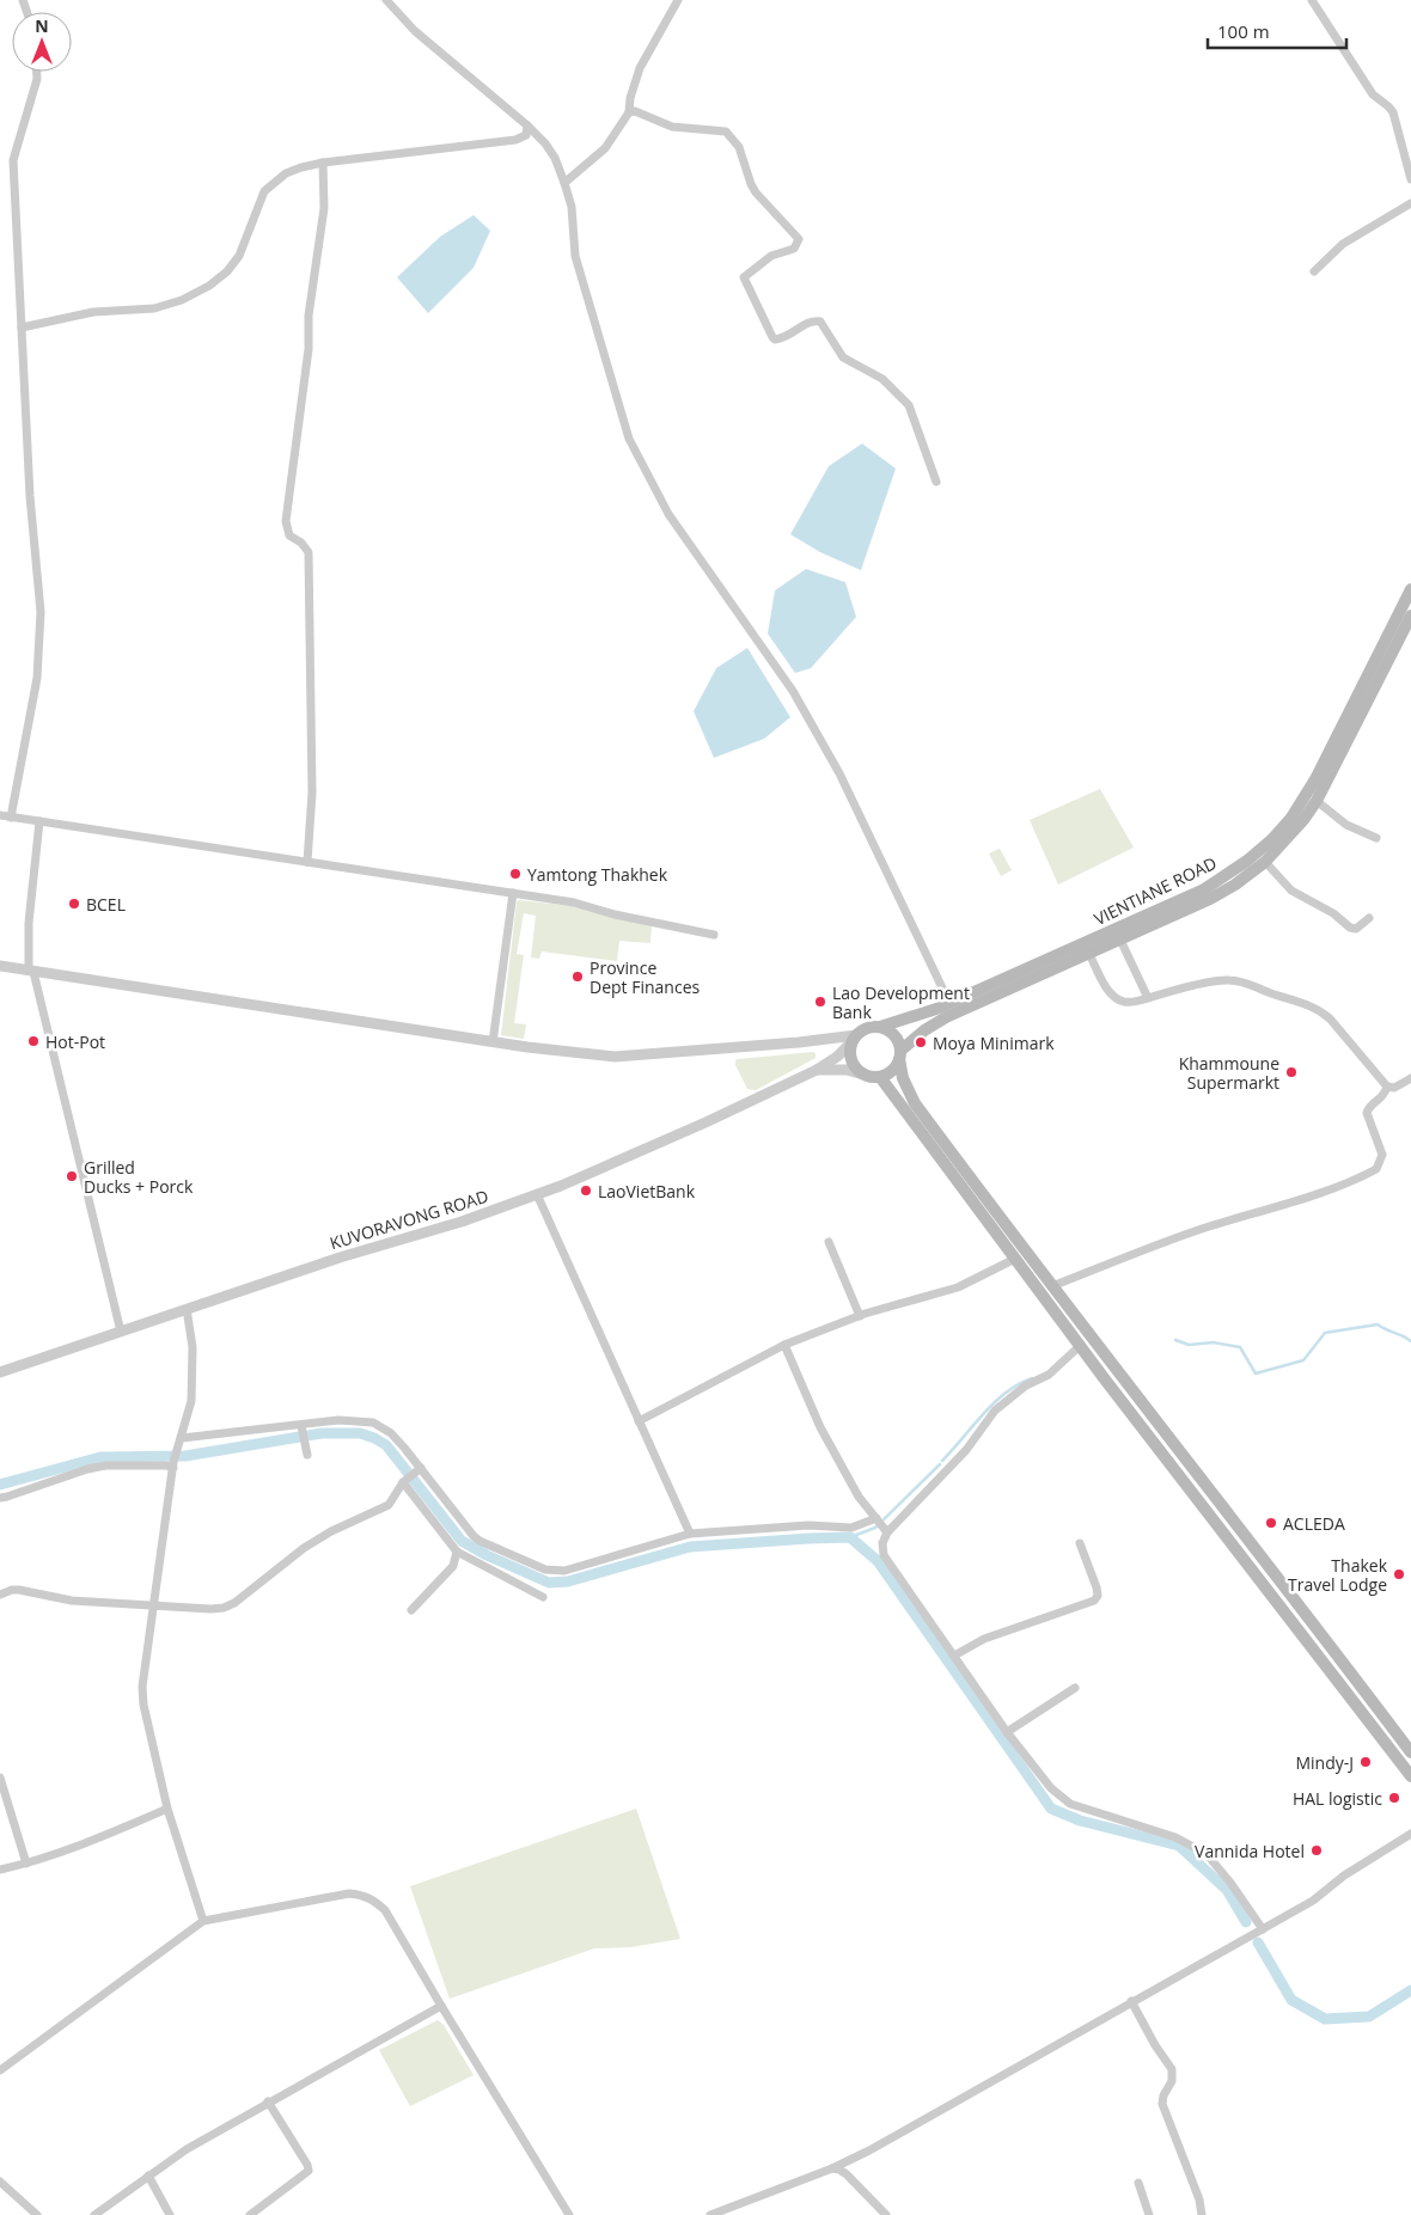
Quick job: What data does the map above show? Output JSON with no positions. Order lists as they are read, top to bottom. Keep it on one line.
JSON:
{"streets":{"main road":["VIENTIANE ROAD"],"street":["KUVORAVONG ROAD"]},"places":["Yamtong Thakhek","BCEL","Province Dept Finances","Lao Development Bank","Hot-Pot","Moya Minimark","Khammoune Supermarkt","Grilled Ducks + Porck","LaoVietBank","ACLEDA","Thakek Travel Lodge","Mindy-J","HAL logistic","Vannida Hotel"],"scale_bar":"100 m","north":"top"}
